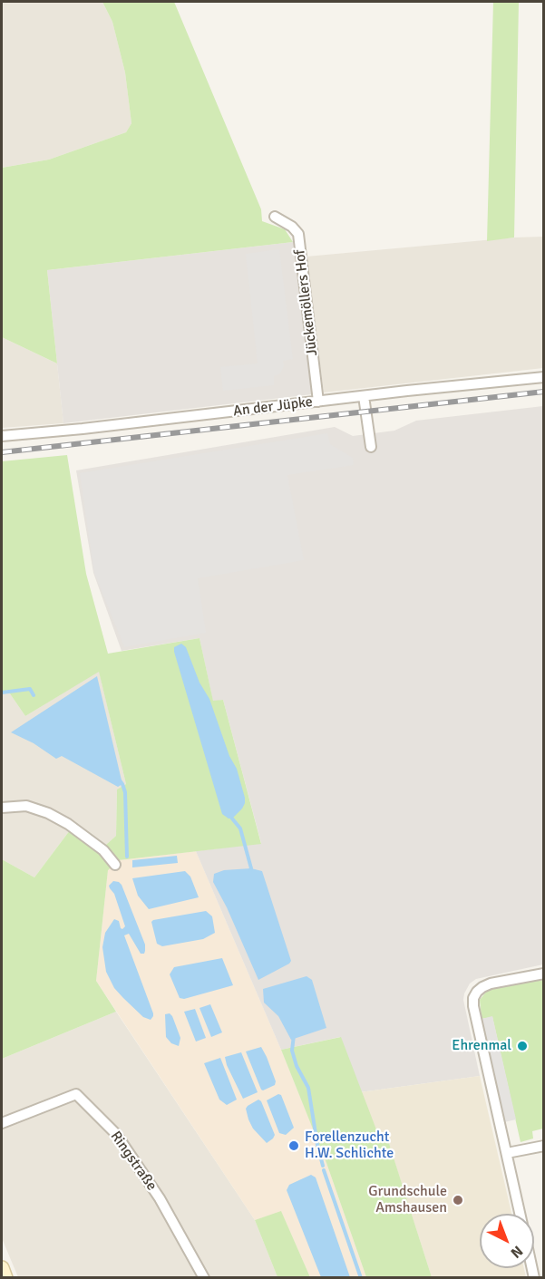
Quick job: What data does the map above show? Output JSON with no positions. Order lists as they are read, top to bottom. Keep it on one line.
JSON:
{"streets":{"street":["Jückemöllers Hof","An der Jüpke","Ringstraße"]},"crossings":[["Jückemöllers Hof","An der Jüpke"]],"places":["Ehrenmal","Forellenzucht H.W. Schlichte","Grundschule Amshausen"],"north":"bottom right"}
